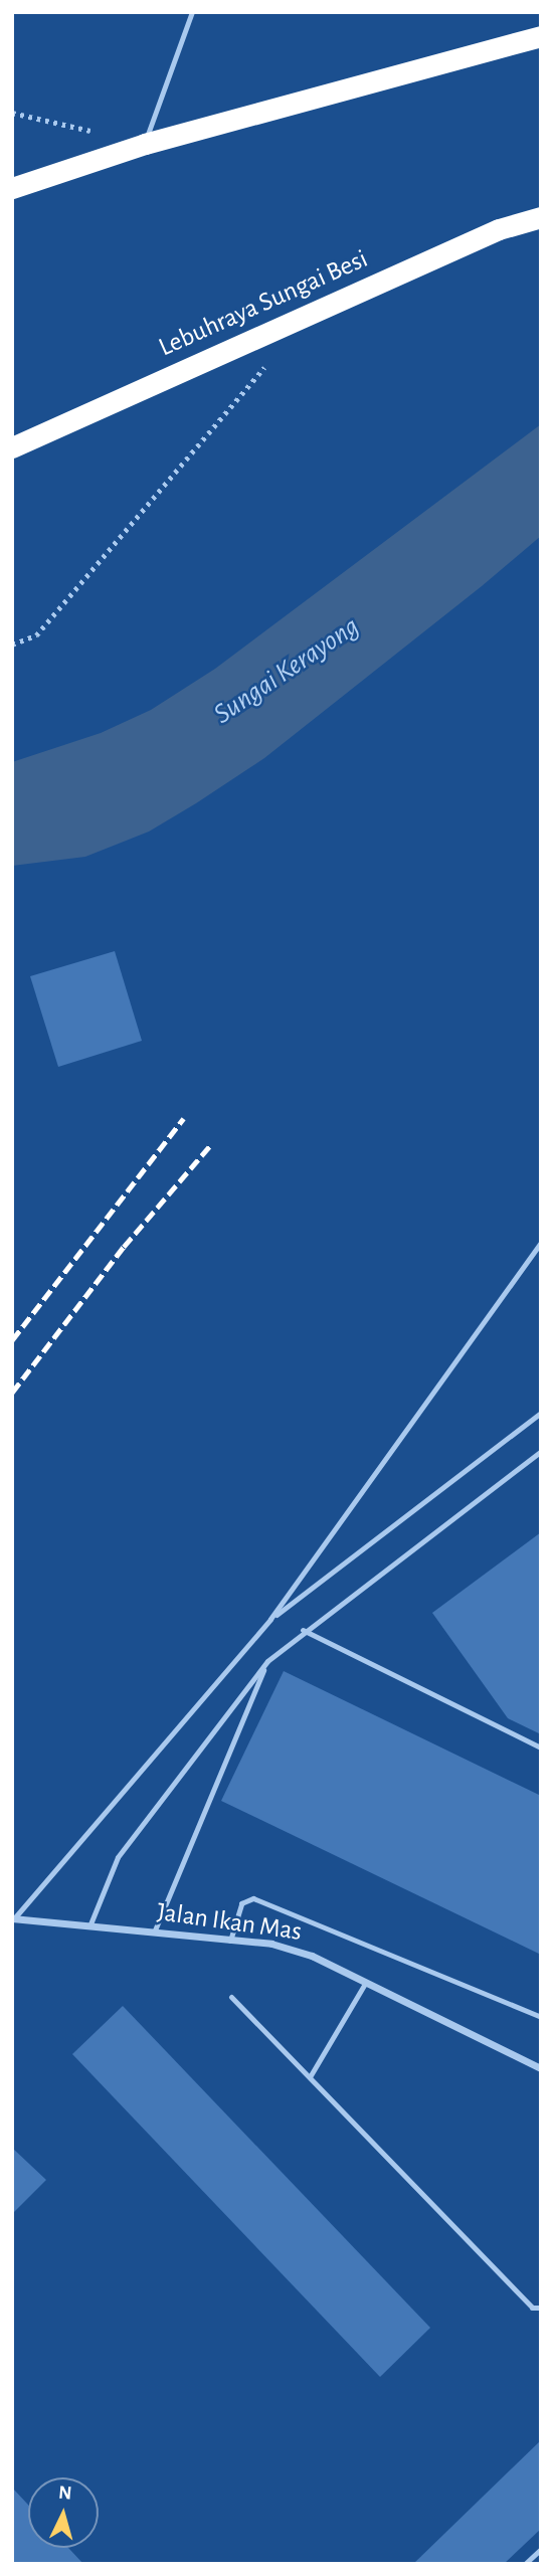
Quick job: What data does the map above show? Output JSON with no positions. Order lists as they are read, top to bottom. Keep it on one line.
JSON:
{"streets":{"highway":["Lebuhraya Sungai Besi"],"street":["Jalan Ikan Mas"]},"water":["Sungai Kerayong"],"north":"top"}
